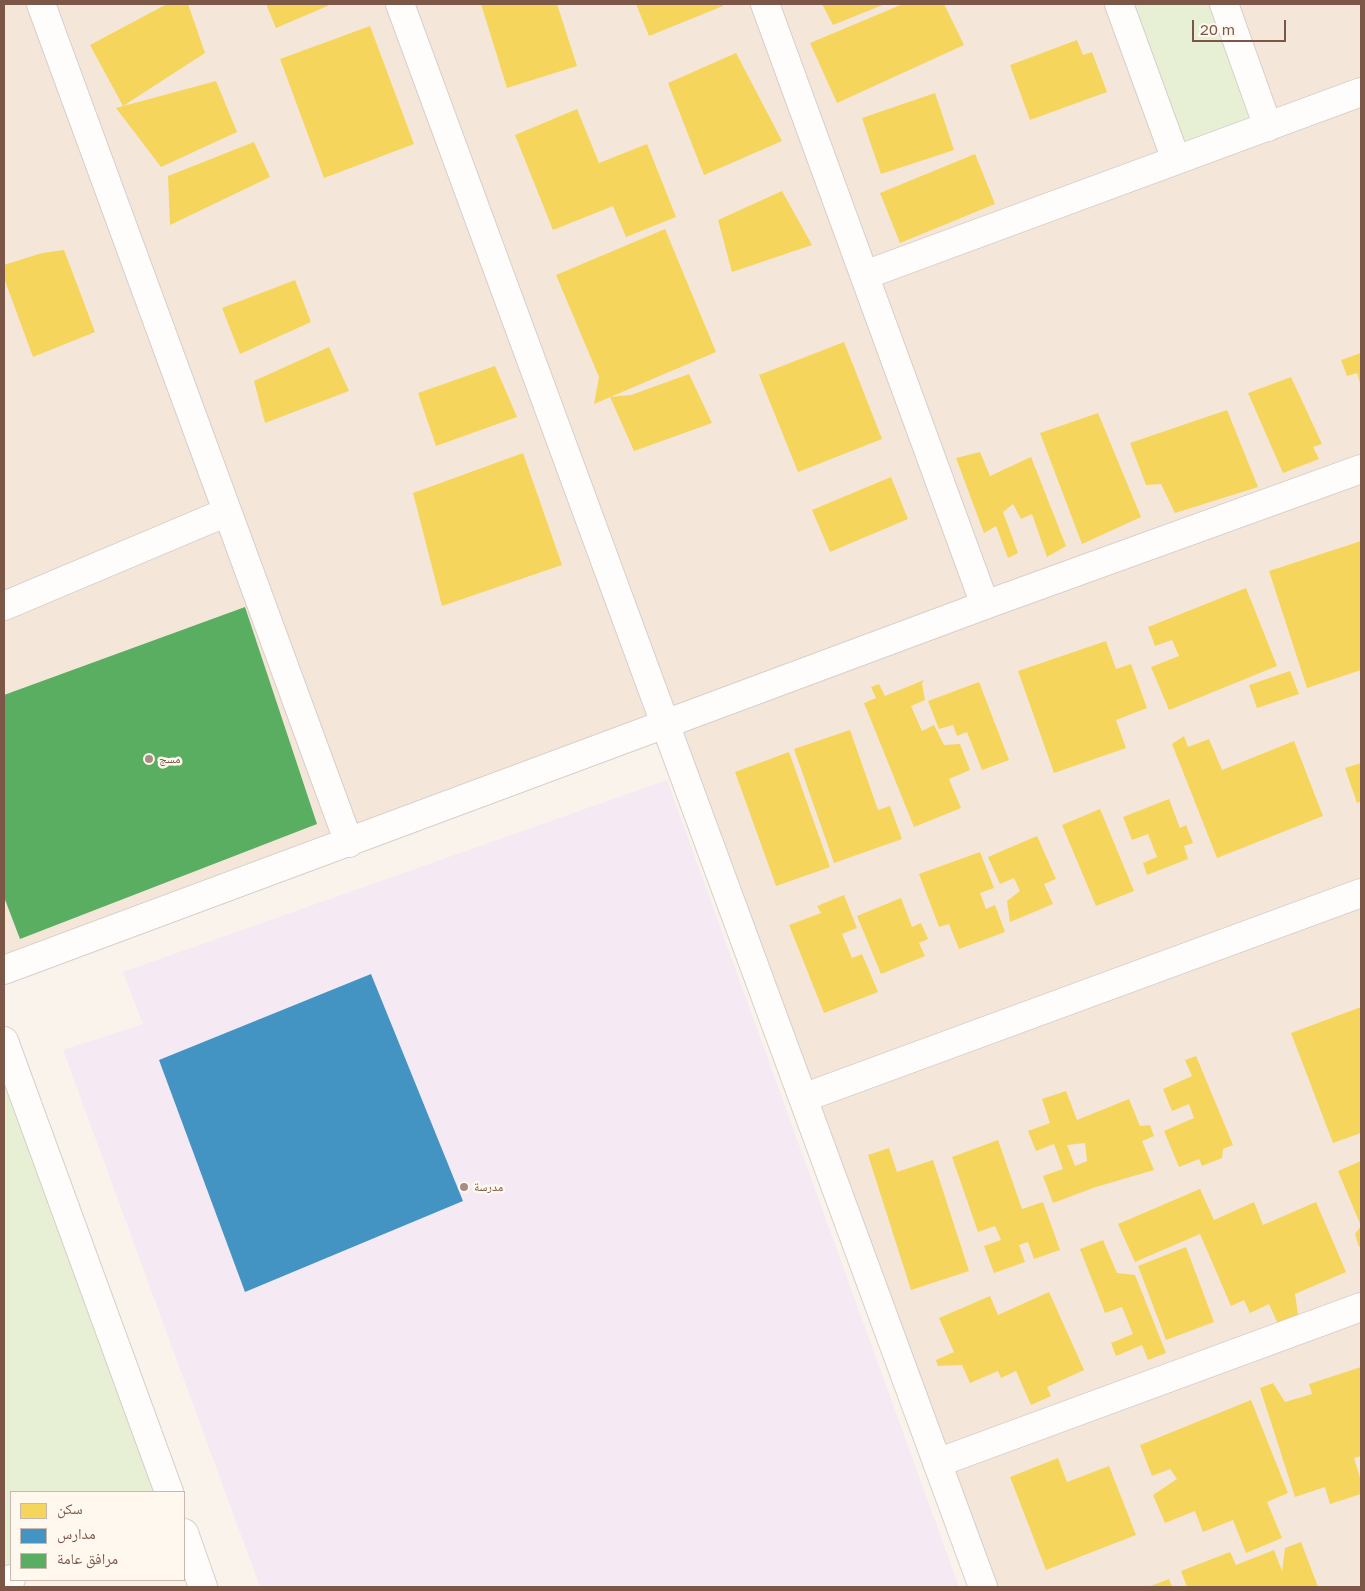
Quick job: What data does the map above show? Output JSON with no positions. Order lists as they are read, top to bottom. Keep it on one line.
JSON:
{"places":["مسج","مدرسة"],"legend":["سكن","مدارس","مرافق عامة"],"scale_bar":"20 m"}
